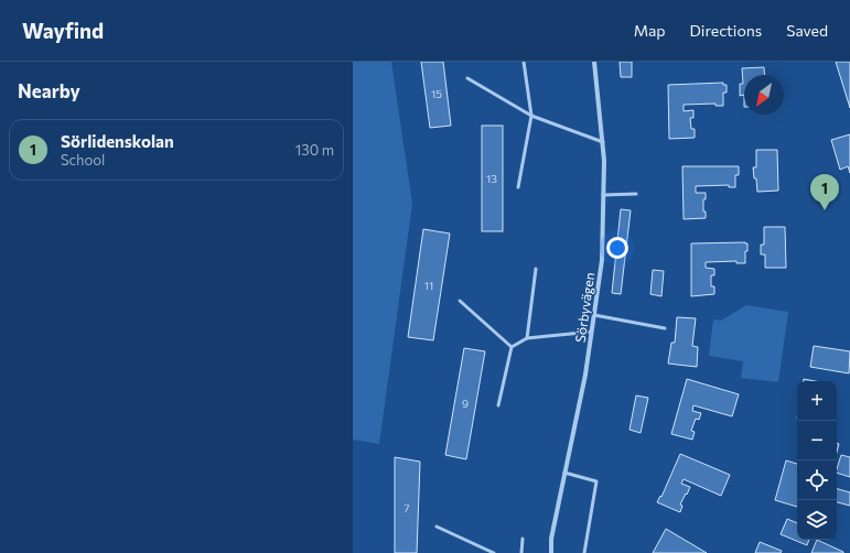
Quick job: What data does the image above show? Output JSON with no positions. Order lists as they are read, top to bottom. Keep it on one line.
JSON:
{"streets":{"street":["Sörbyvägen"]},"house_numbers":["15","13","11","9","7"],"north":"bottom left","page":{"header":"Wayfind","nav":["Map","Directions","Saved"],"heading":"Nearby","list":[{"mark":"1","name":"Sörlidenskolan","note":"School","value":"130 m"}],"pins":"1","map_buttons":["+","−"]}}
